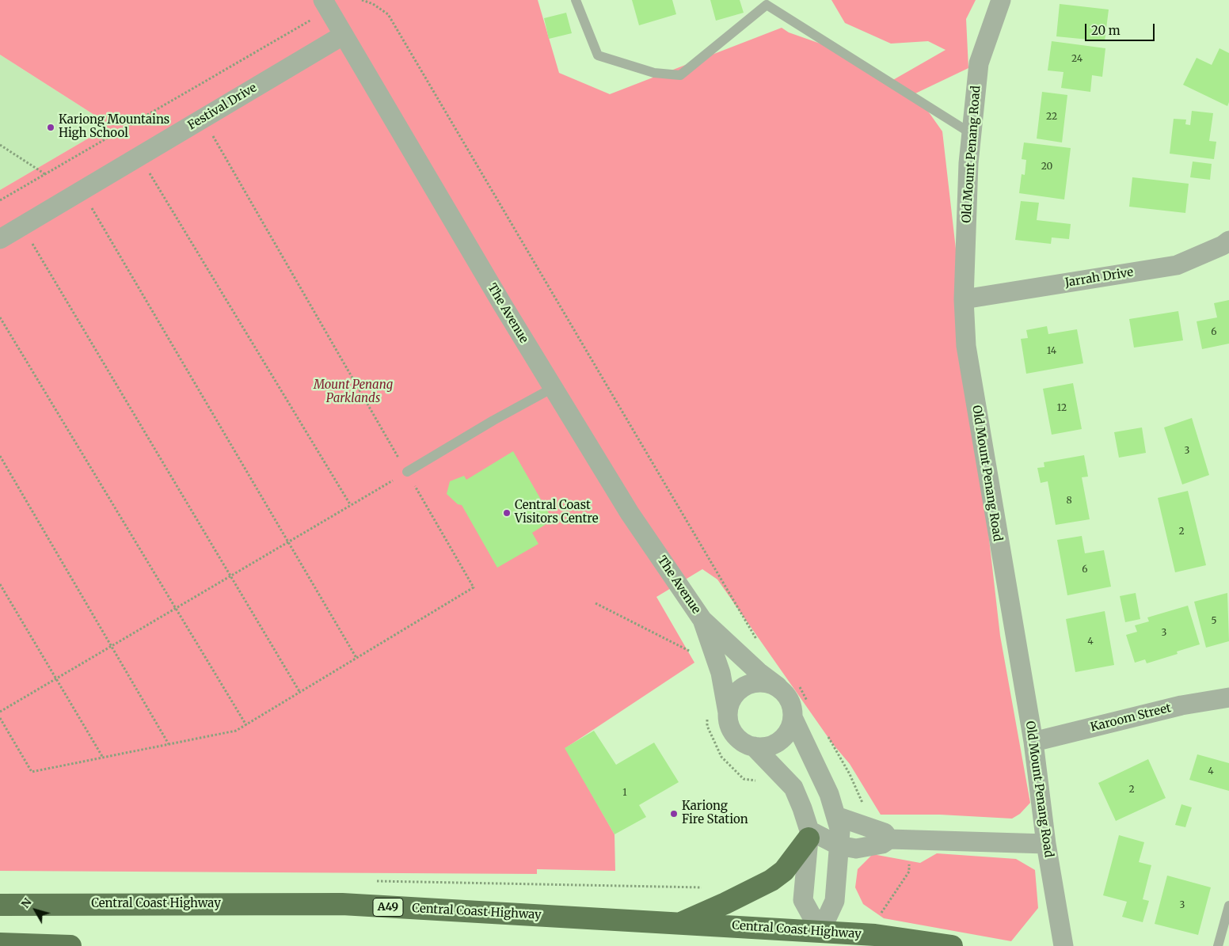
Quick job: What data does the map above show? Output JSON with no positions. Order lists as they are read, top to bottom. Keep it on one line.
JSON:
{"streets":{"highway":["Central Coast Highway","A49"],"street":["Festival Drive","Old Mount Penang Road","Jarrah Drive","The Avenue","Karoom Street"]},"crossings":[["Festival Drive","The Avenue"],["Old Mount Penang Road","Jarrah Drive"],["Old Mount Penang Road","Karoom Street"]],"parks":["Mount Penang Parklands"],"places":["Kariong Mountains High School","Central Coast Visitors Centre","Kariong Fire Station"],"house_numbers":["24","22","20","6","14","12","3","8","2","6","5","3","4","4","2","1","3"],"scale_bar":"20 m","north":"top left"}
